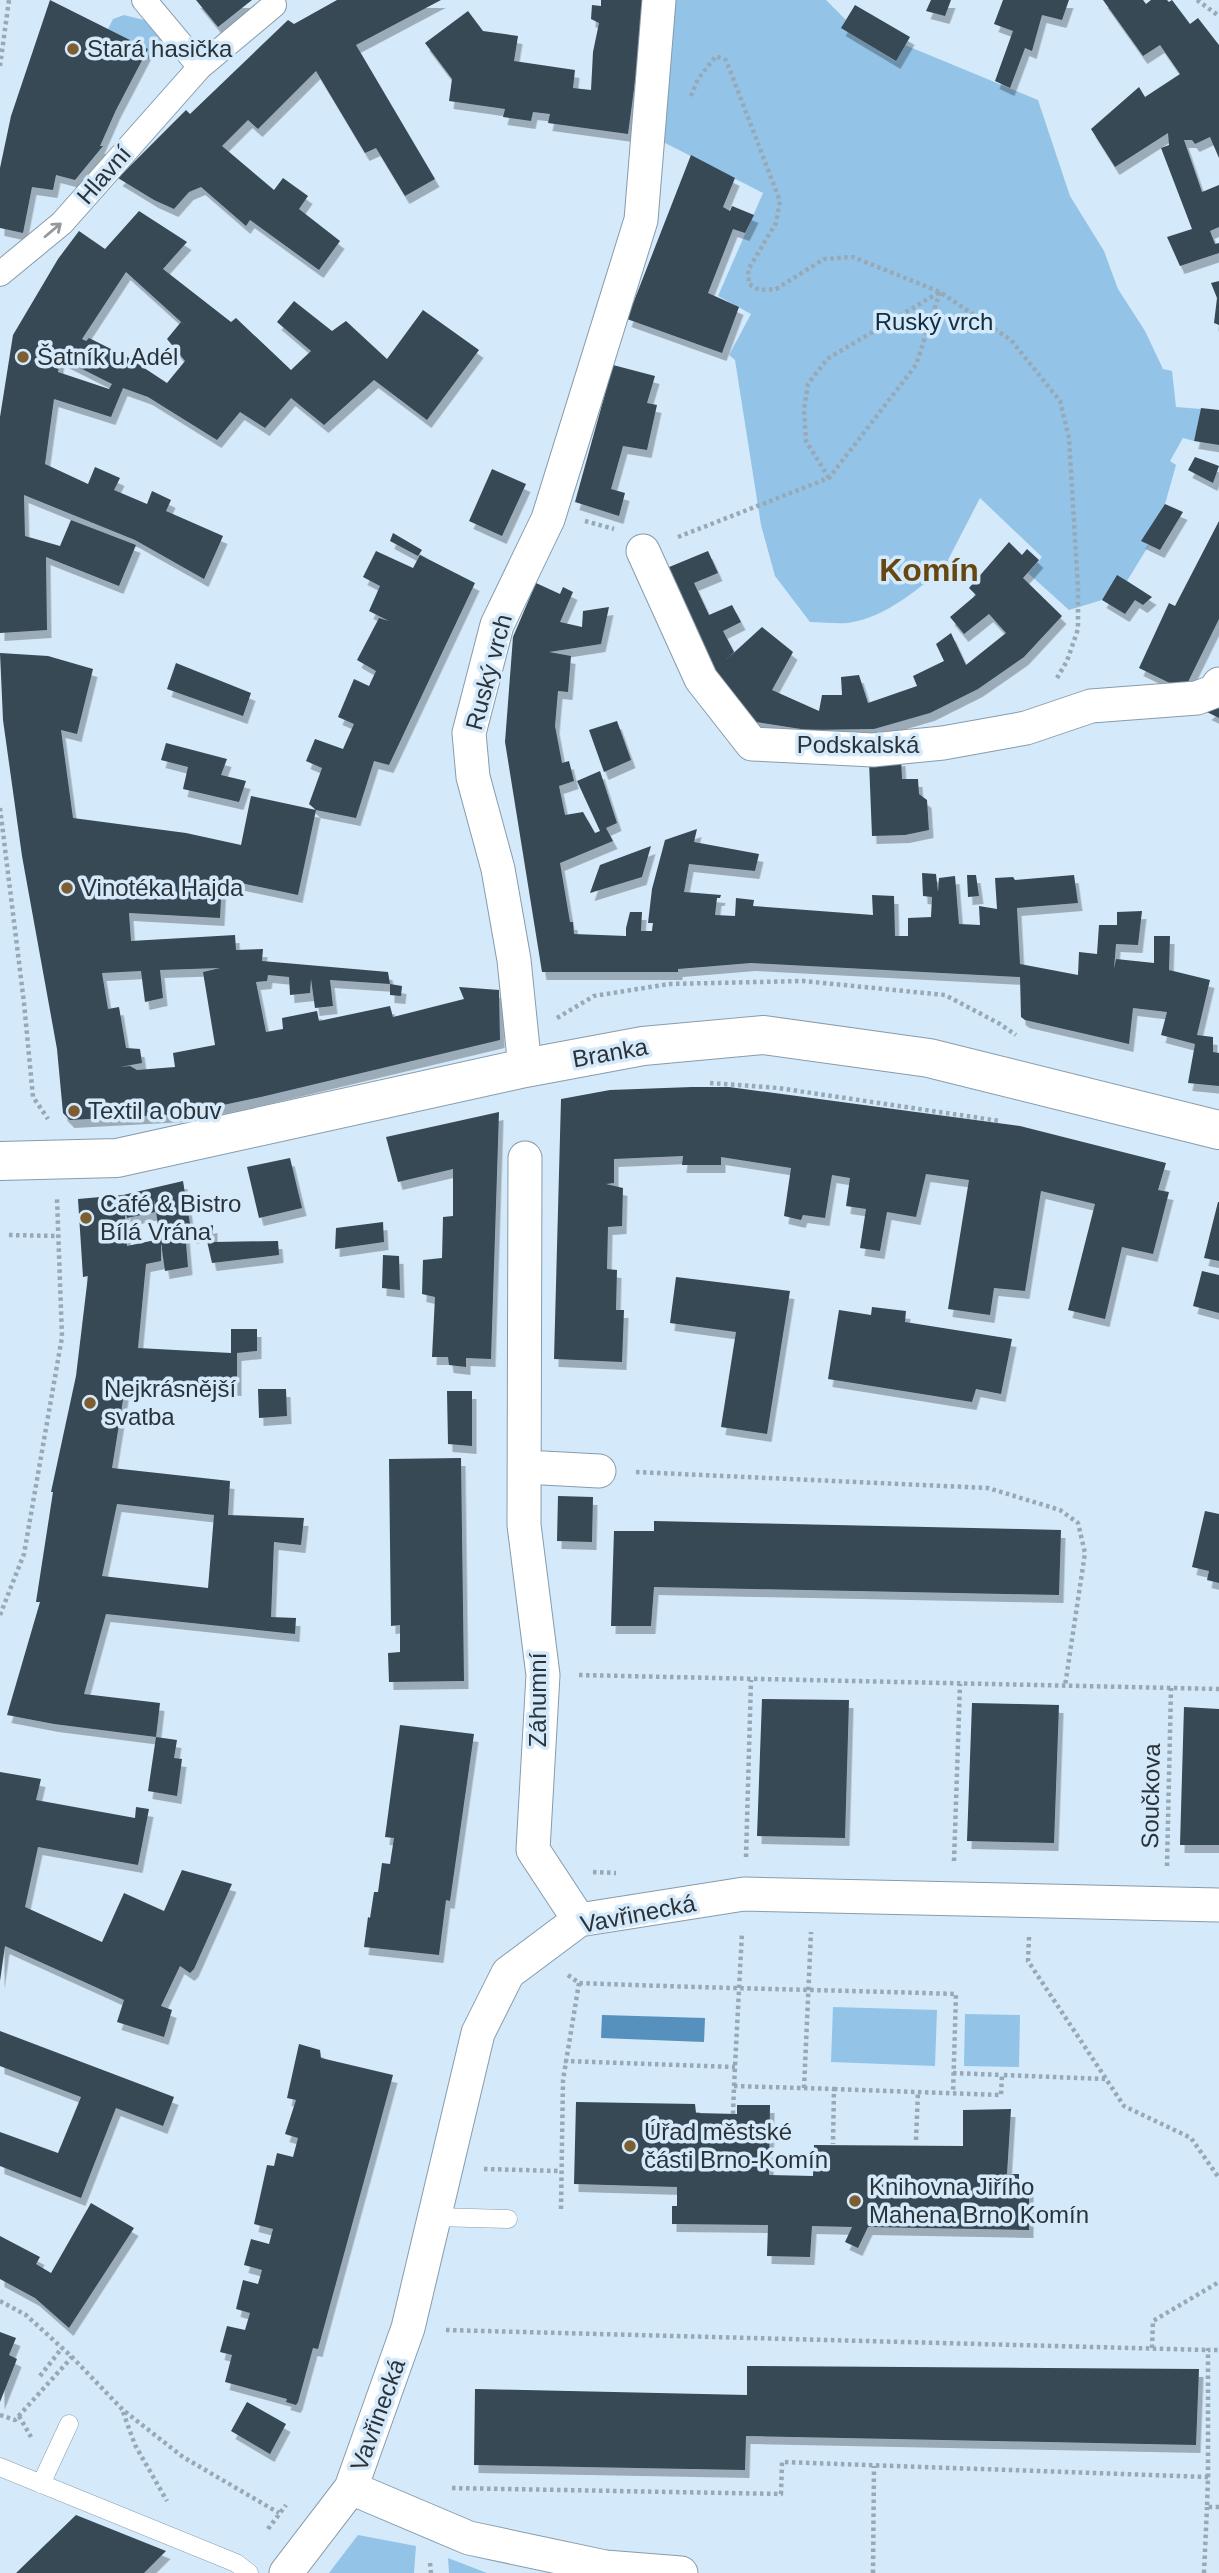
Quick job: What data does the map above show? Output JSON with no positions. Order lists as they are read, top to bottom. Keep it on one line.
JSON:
{"streets":{"street":["Hlavní","Ruský vrch","Podskalská","Branka","Záhumní","Vavřinecká"],"path":["Součkova"]},"crossings":[["Ruský vrch","Branka"],["Záhumní","Vavřinecká"],["Součkova","Vavřinecká"]],"one_way":["Hlavní"],"districts":["Komín"],"parks":["Ruský vrch"],"places":["Stará hasička","Šatník u Adél","Vinotéka Hajda","Textil a obuv","Café & Bistro Bílá Vrána","Nejkrásnější svatba","Úřad městské části Brno-Komín","Knihovna Jiřího Mahena Brno Komín"]}
